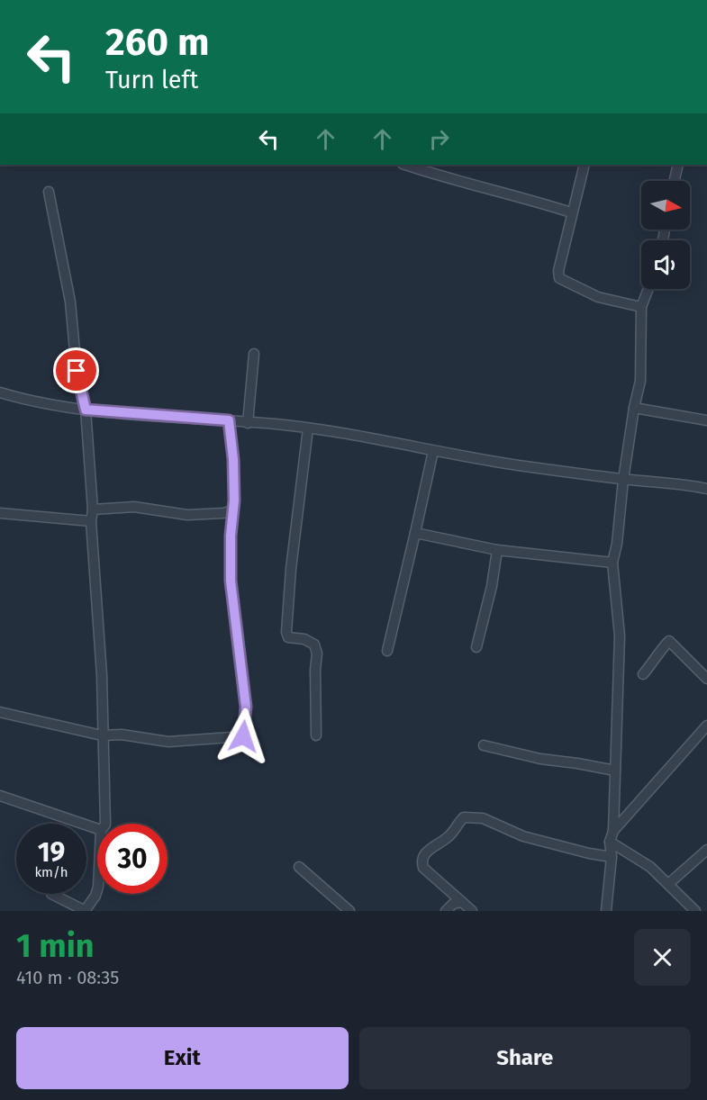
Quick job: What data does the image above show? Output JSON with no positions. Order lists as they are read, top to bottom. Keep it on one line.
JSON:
{"north":"right","page":{"turn":["260 m","Turn left"],"speed":"19 km/h","limit":"30","heading":["1 min","410 m · 08:35"],"buttons":["Exit","Share"]}}
